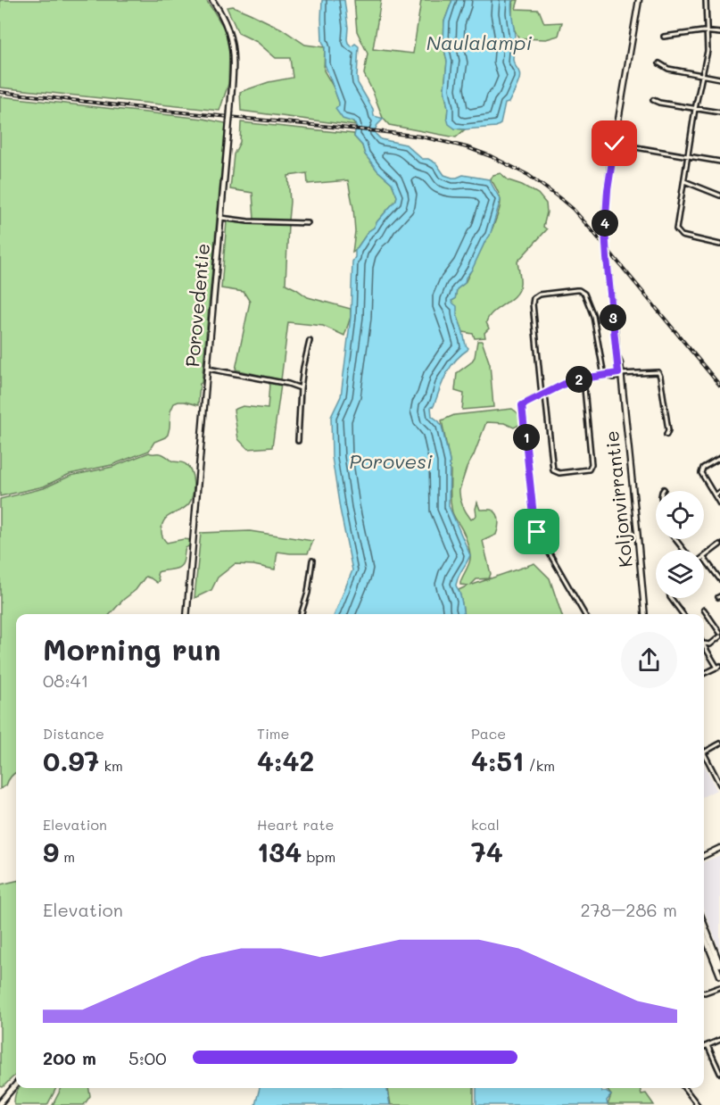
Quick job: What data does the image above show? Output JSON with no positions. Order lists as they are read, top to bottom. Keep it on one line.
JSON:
{"streets":{"main road":["Porovedentie","Koljonvirrantie"]},"water":["Naulalampi","Porovesi"],"page":{"pins":["4","3","2","1"],"heading":["Morning run","08:41"],"stats":[["Distance","0.97 km"],["Time","4:42"],["Pace","4:51 /km"],["Elevation","9 m"],["Heart rate","134 bpm"],["kcal","74"]],"chart":["Elevation","278–286 m"],"list":[{"name":"200 m","note":"5:00"}]}}
